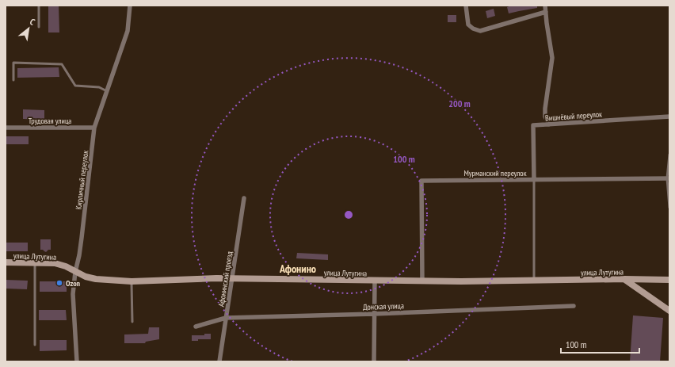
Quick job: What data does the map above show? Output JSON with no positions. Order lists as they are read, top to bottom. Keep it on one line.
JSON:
{"streets":{"main road":["улица Лутугина"],"street":["Вишнёвый переулок","Трудовая улица","Мурманский переулок","Кирпичный переулок","Афонинский проезд","Донская улица"]},"crossings":[["Вишнёвый переулок","Мурманский переулок"],["Трудовая улица","Кирпичный переулок"],["Мурманский переулок","улица Лутугина"],["Кирпичный переулок","улица Лутугина"],["улица Лутугина","Афонинский проезд"],["Афонинский проезд","Донская улица"]],"districts":["Афонино"],"places":["Ozon"],"scale_bar":"100 m","north":"top right","rings":["200 m","100 m"]}
